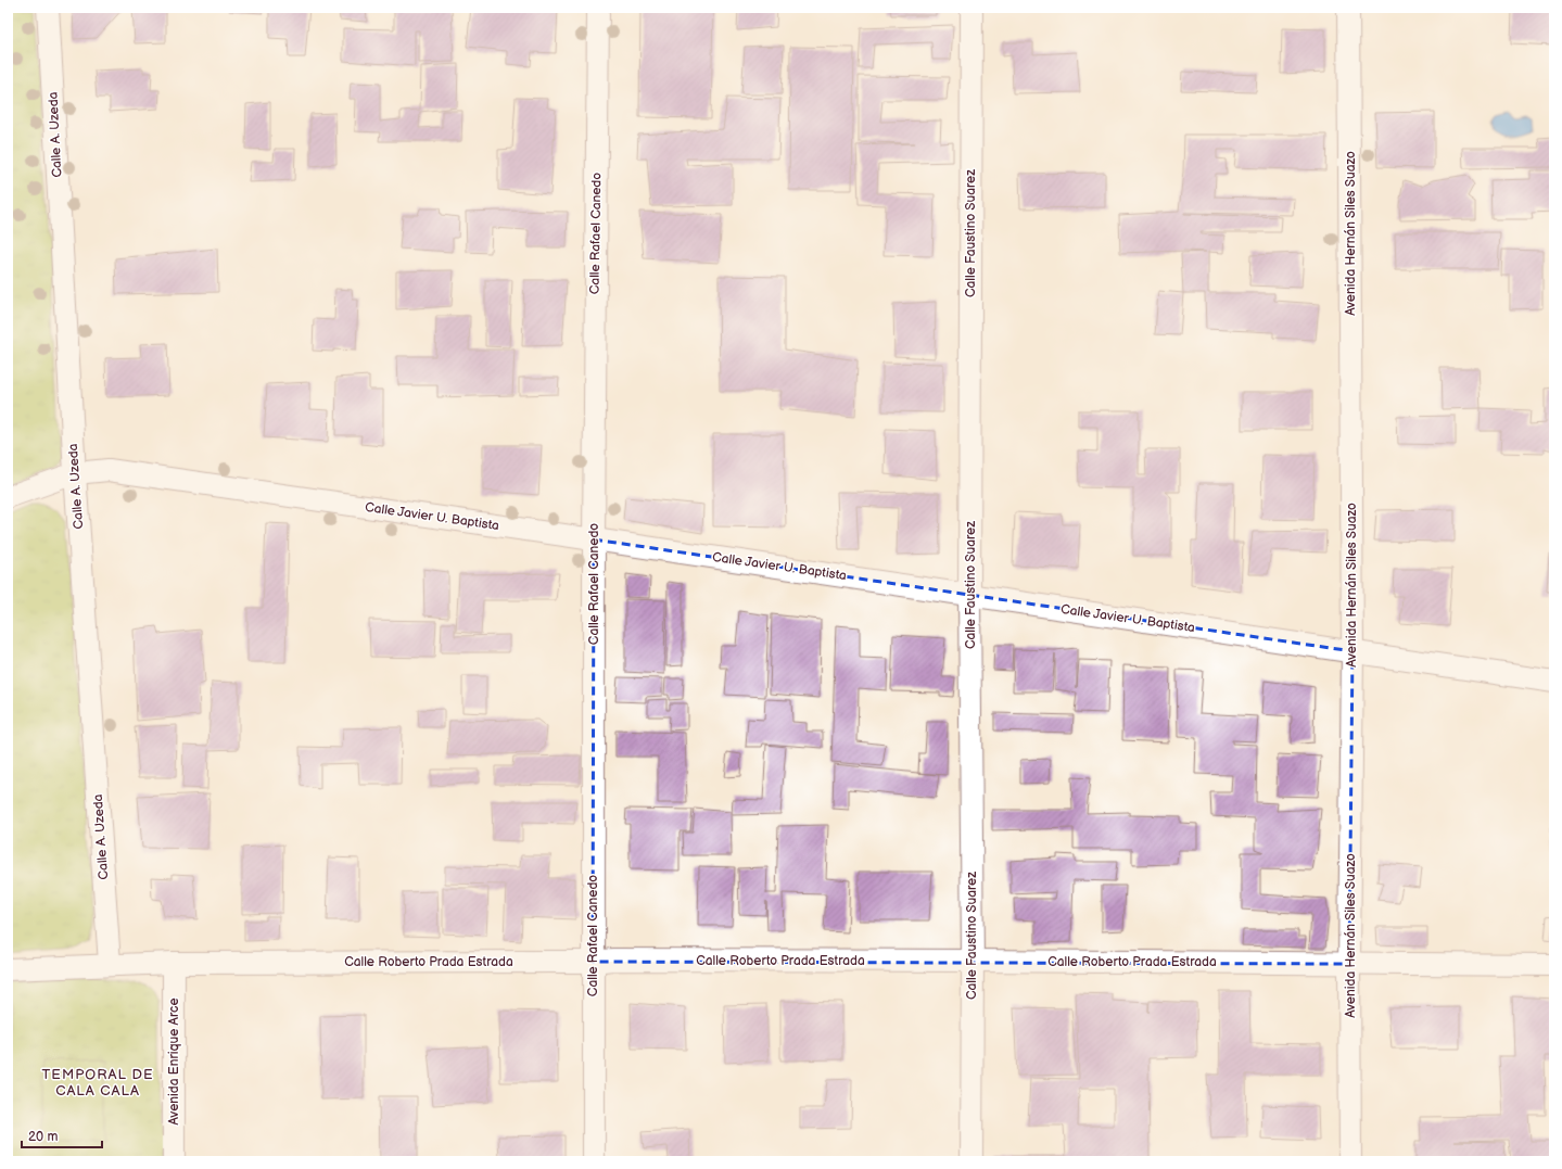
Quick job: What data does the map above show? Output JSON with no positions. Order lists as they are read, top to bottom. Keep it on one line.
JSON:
{"streets":{"street":["Calle A. Uzeda","Calle Rafael Canedo","Calle Faustino Suarez","Avenida Hernán Siles Suazo","Calle Javier U. Baptista","Calle Roberto Prada Estrada","Avenida Enrique Arce"]},"crossings":[["Calle A. Uzeda","Calle Javier U. Baptista"],["Calle A. Uzeda","Calle Roberto Prada Estrada"],["Calle Rafael Canedo","Calle Javier U. Baptista"],["Calle Rafael Canedo","Calle Roberto Prada Estrada"],["Calle Faustino Suarez","Calle Javier U. Baptista"],["Calle Faustino Suarez","Calle Roberto Prada Estrada"],["Avenida Hernán Siles Suazo","Calle Javier U. Baptista"],["Avenida Hernán Siles Suazo","Calle Roberto Prada Estrada"],["Calle Roberto Prada Estrada","Avenida Enrique Arce"]],"districts":["TEMPORAL DE CALA CALA"],"scale_bar":"20 m"}
